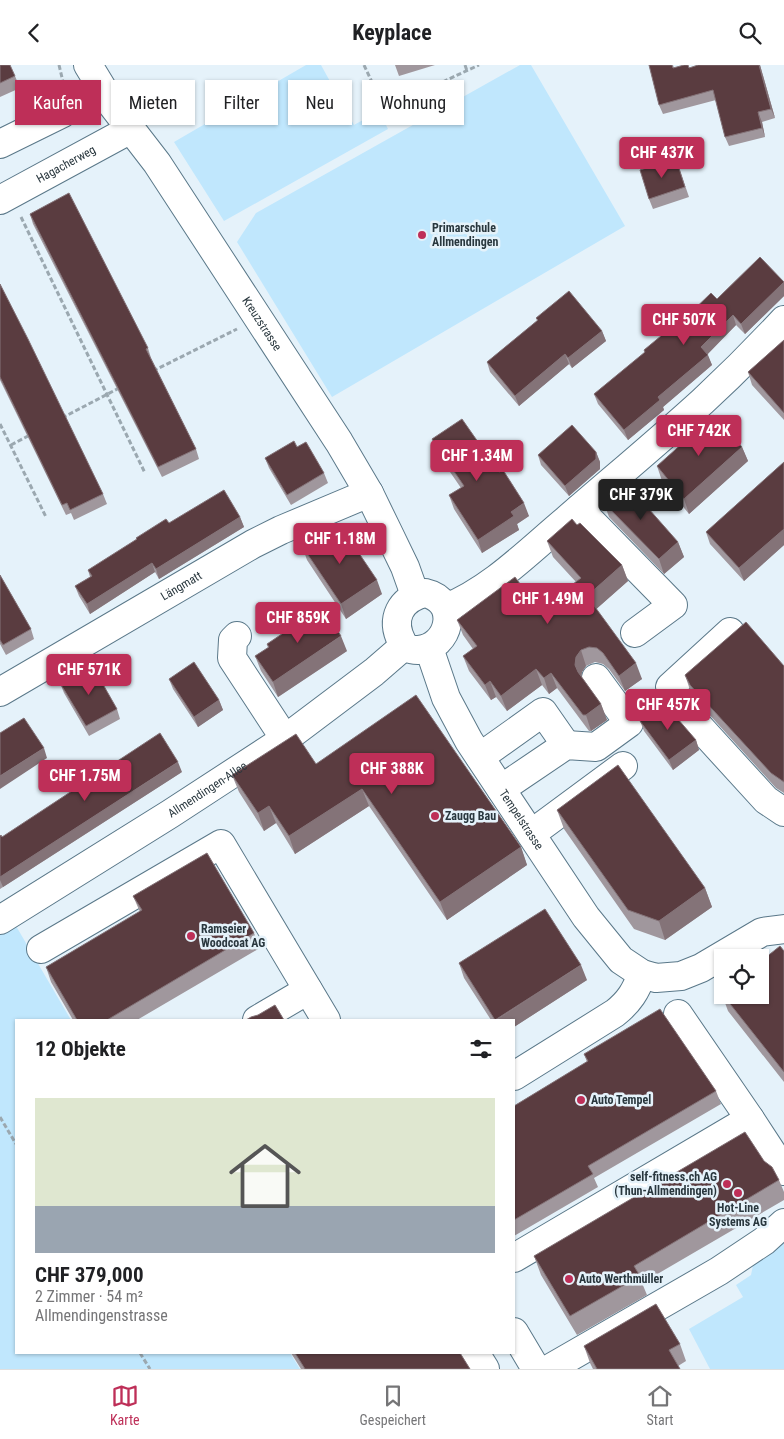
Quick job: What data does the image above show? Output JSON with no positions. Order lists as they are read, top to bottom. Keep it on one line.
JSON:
{"streets":{"street":["Hagacherweg","Kreuzstrasse","Längmatt","Allmendingen-Allee","Tempelstrasse"]},"crossings":[["Hagacherweg","Kreuzstrasse"],["Kreuzstrasse","Längmatt"],["Kreuzstrasse","Allmendingen-Allee"],["Kreuzstrasse","Tempelstrasse"],["Allmendingen-Allee","Tempelstrasse"]],"places":["Primarschule Allmendingen","Zaugg Bau","Ramseier Woodcoat AG","Auto Tempel","self-fitness.ch AG (Thun-Allmendingen)","Hot-Line Systems AG","Auto Werthmüller"],"page":{"header":"Keyplace","chip":["Kaufen","Mieten","Filter","Neu","Wohnung"],"price":["CHF 437K","CHF 507K","CHF 742K","CHF 1.34M","CHF 379K","CHF 1.18M","CHF 1.49M","CHF 859K","CHF 571K","CHF 457K","CHF 388K","CHF 1.75M"],"heading":"12 Objekte","list":[{"name":"CHF 379,000","note":"2 Zimmer · 54 m² · Allmendingenstrasse"}],"tabs":["Karte","Gespeichert","Start"]}}
